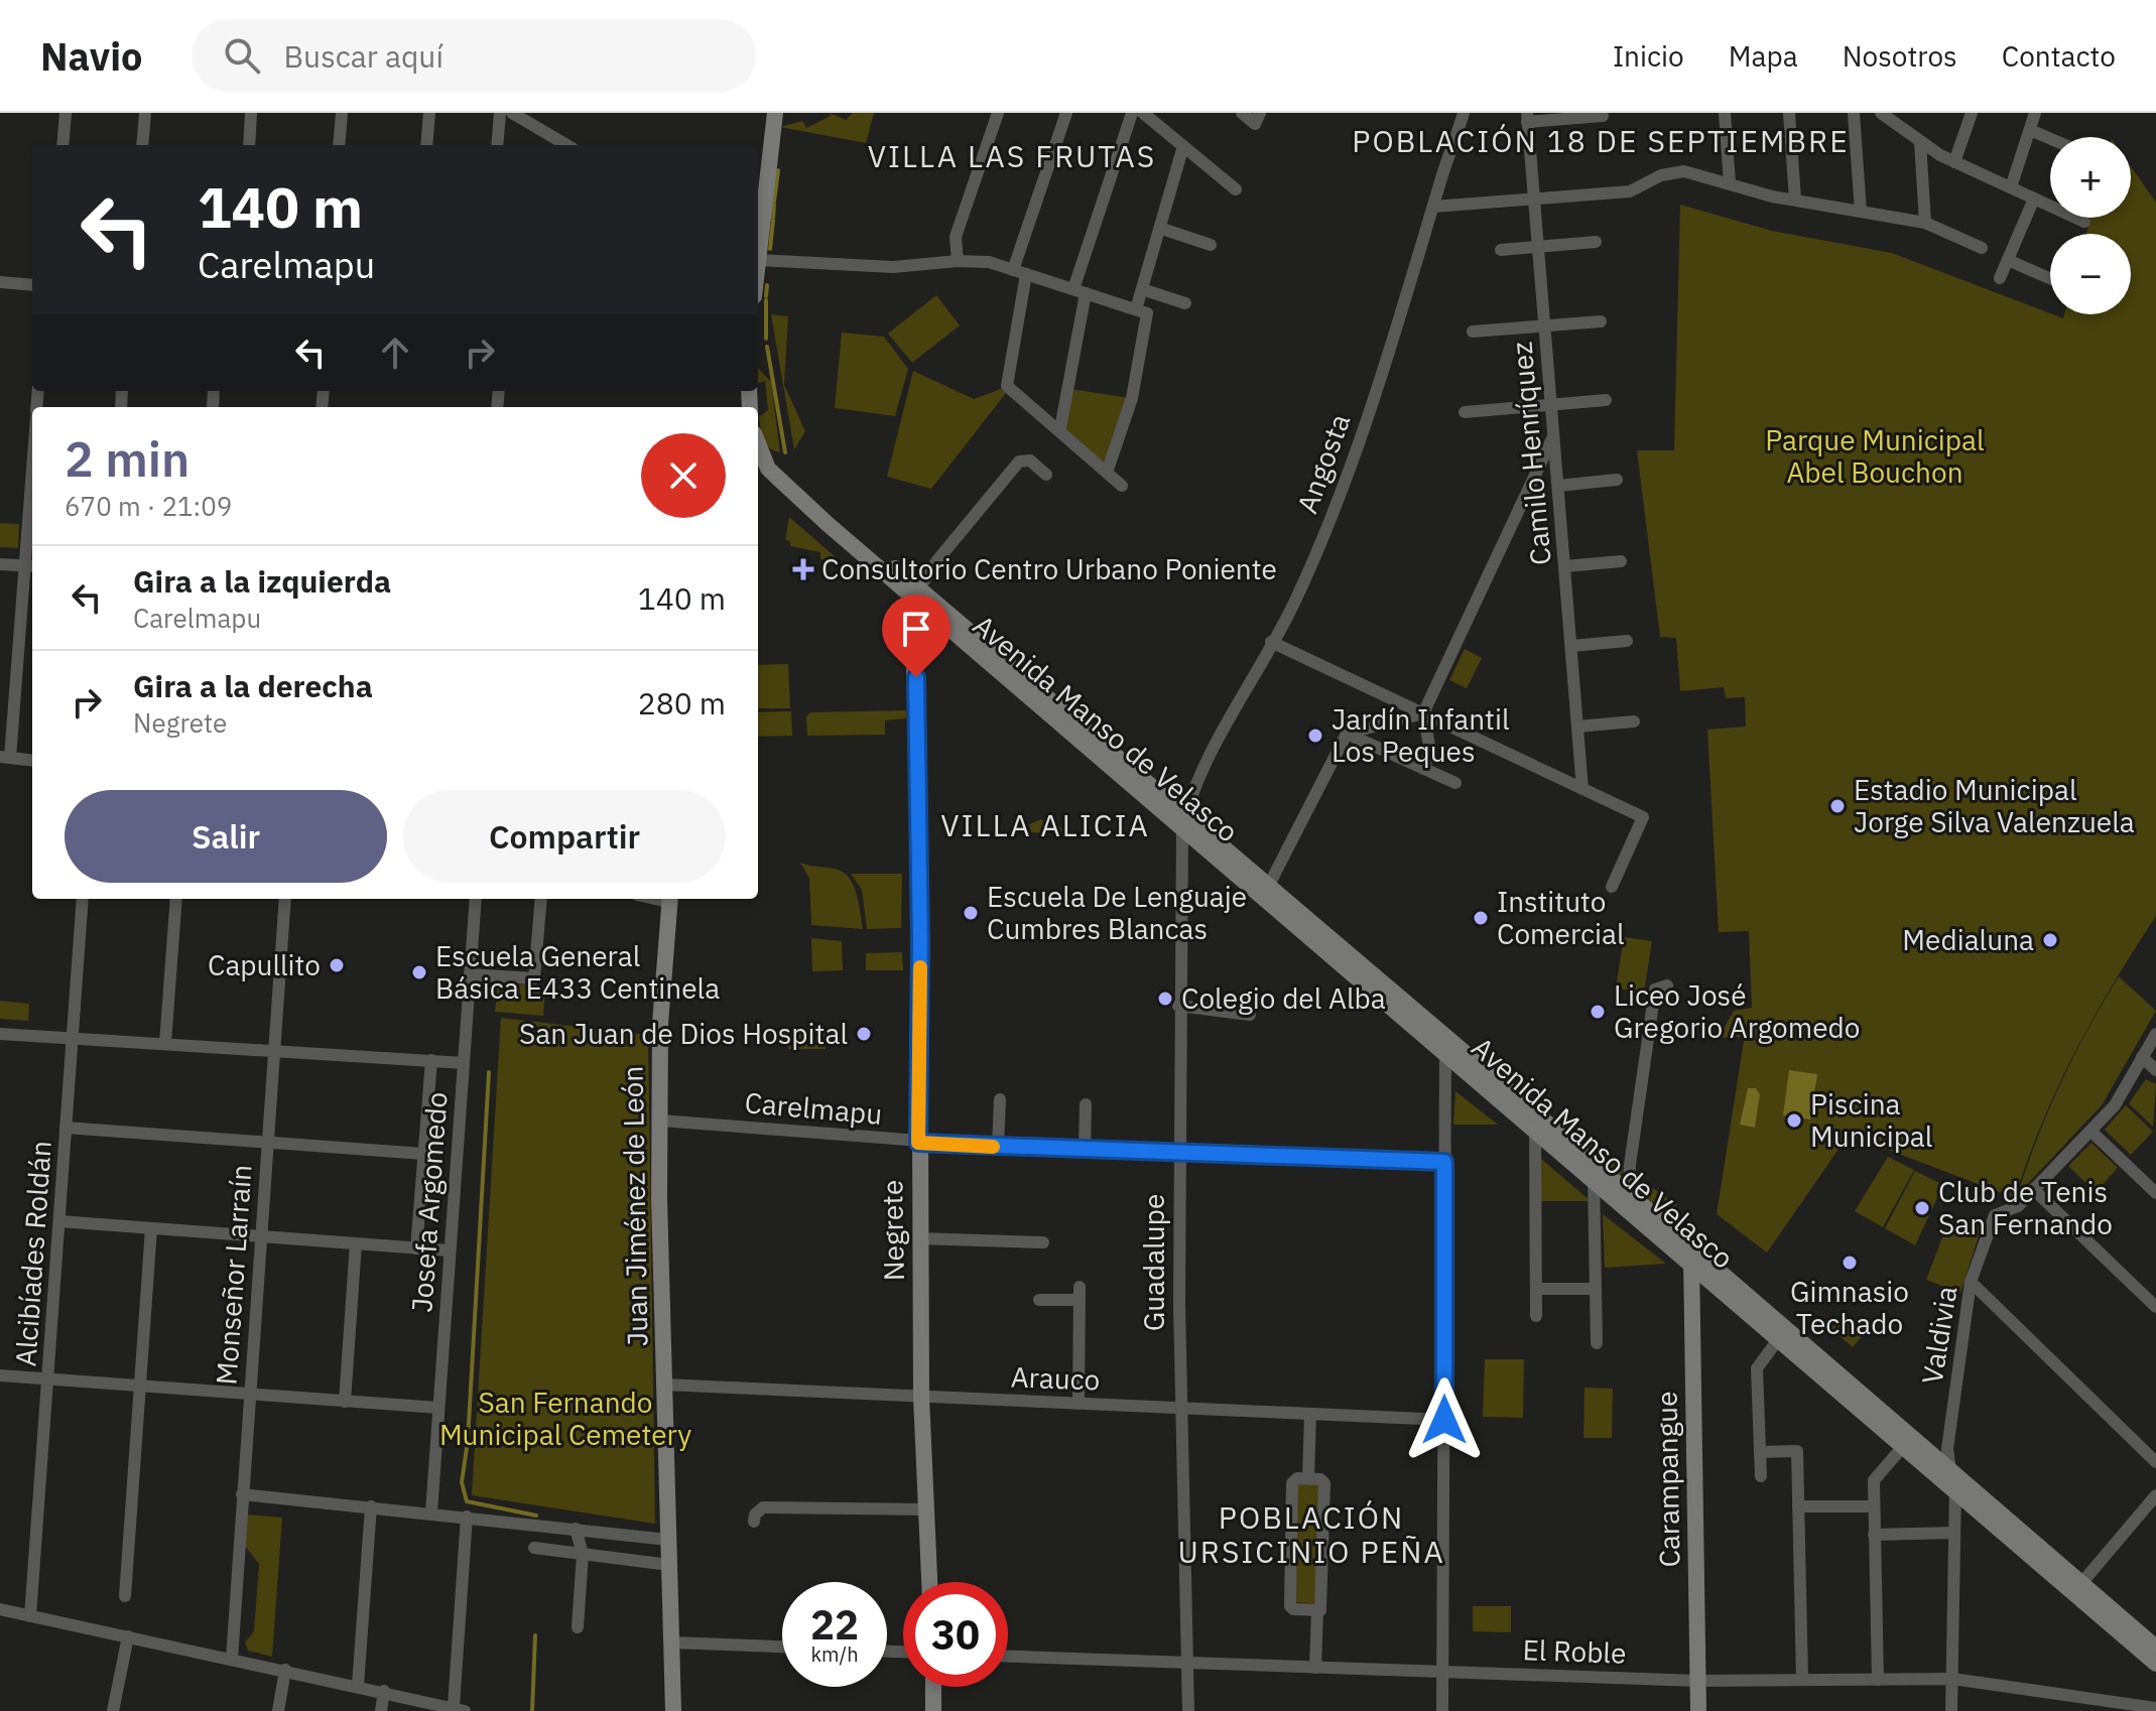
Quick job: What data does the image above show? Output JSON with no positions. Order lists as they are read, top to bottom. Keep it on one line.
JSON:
{"streets":{"main road":["Avenida Manso de Velasco","Juan Jiménez de León","Negrete","Carampangue"],"street":["Camilo Henríquez","Angosta","Carelmapu","Josefa Argomedo","Alcibíades Roldán","Guadalupe","Monseñor Larraín","Valdivia","Arauco","El Roble"]},"crossings":[["Angosta","Avenida Manso de Velasco"],["Angosta","Guadalupe"],["Avenida Manso de Velasco","Negrete"],["Avenida Manso de Velasco","Guadalupe"],["Avenida Manso de Velasco","Valdivia"],["Avenida Manso de Velasco","Carampangue"],["Carelmapu","Juan Jiménez de León"],["Carelmapu","Negrete"],["Carelmapu","Guadalupe"],["Juan Jiménez de León","Arauco"],["Negrete","Arauco"],["Guadalupe","Arauco"],["Guadalupe","El Roble"],["Valdivia","El Roble"],["Carampangue","El Roble"]],"districts":["POBLACIÓN 18 DE SEPTIEMBRE","VILLA LAS FRUTAS","VILLA ALICIA","POBLACIÓN URSICINIO PEÑA"],"parks":["Parque Municipal Abel Bouchon","San Fernando Municipal Cemetery"],"places":{"health":["Consultorio Centro Urbano Poniente"],"other":["Jardín Infantil Los Peques","Estadio Municipal Jorge Silva Valenzuela","Escuela De Lenguaje Cumbres Blancas","Instituto Comercial","Medialuna","Capullito","Escuela General Básica E433 Centinela","Colegio del Alba","Liceo José Gregorio Argomedo","San Juan de Dios Hospital","Piscina Municipal","Club de Tenis San Fernando","Gimnasio Techado"]},"page":{"header":"Navio","search":"Buscar aquí","nav":["Inicio","Mapa","Nosotros","Contacto"],"map_buttons":["+","−"],"turn":["140 m","Carelmapu"],"heading":["2 min","670 m · 21:09"],"list":[{"name":"Gira a la izquierda","note":"Carelmapu","value":"140 m"},{"name":"Gira a la derecha","note":"Negrete","value":"280 m"}],"buttons":["Salir","Compartir"],"speed":"22 km/h","limit":"30"}}
